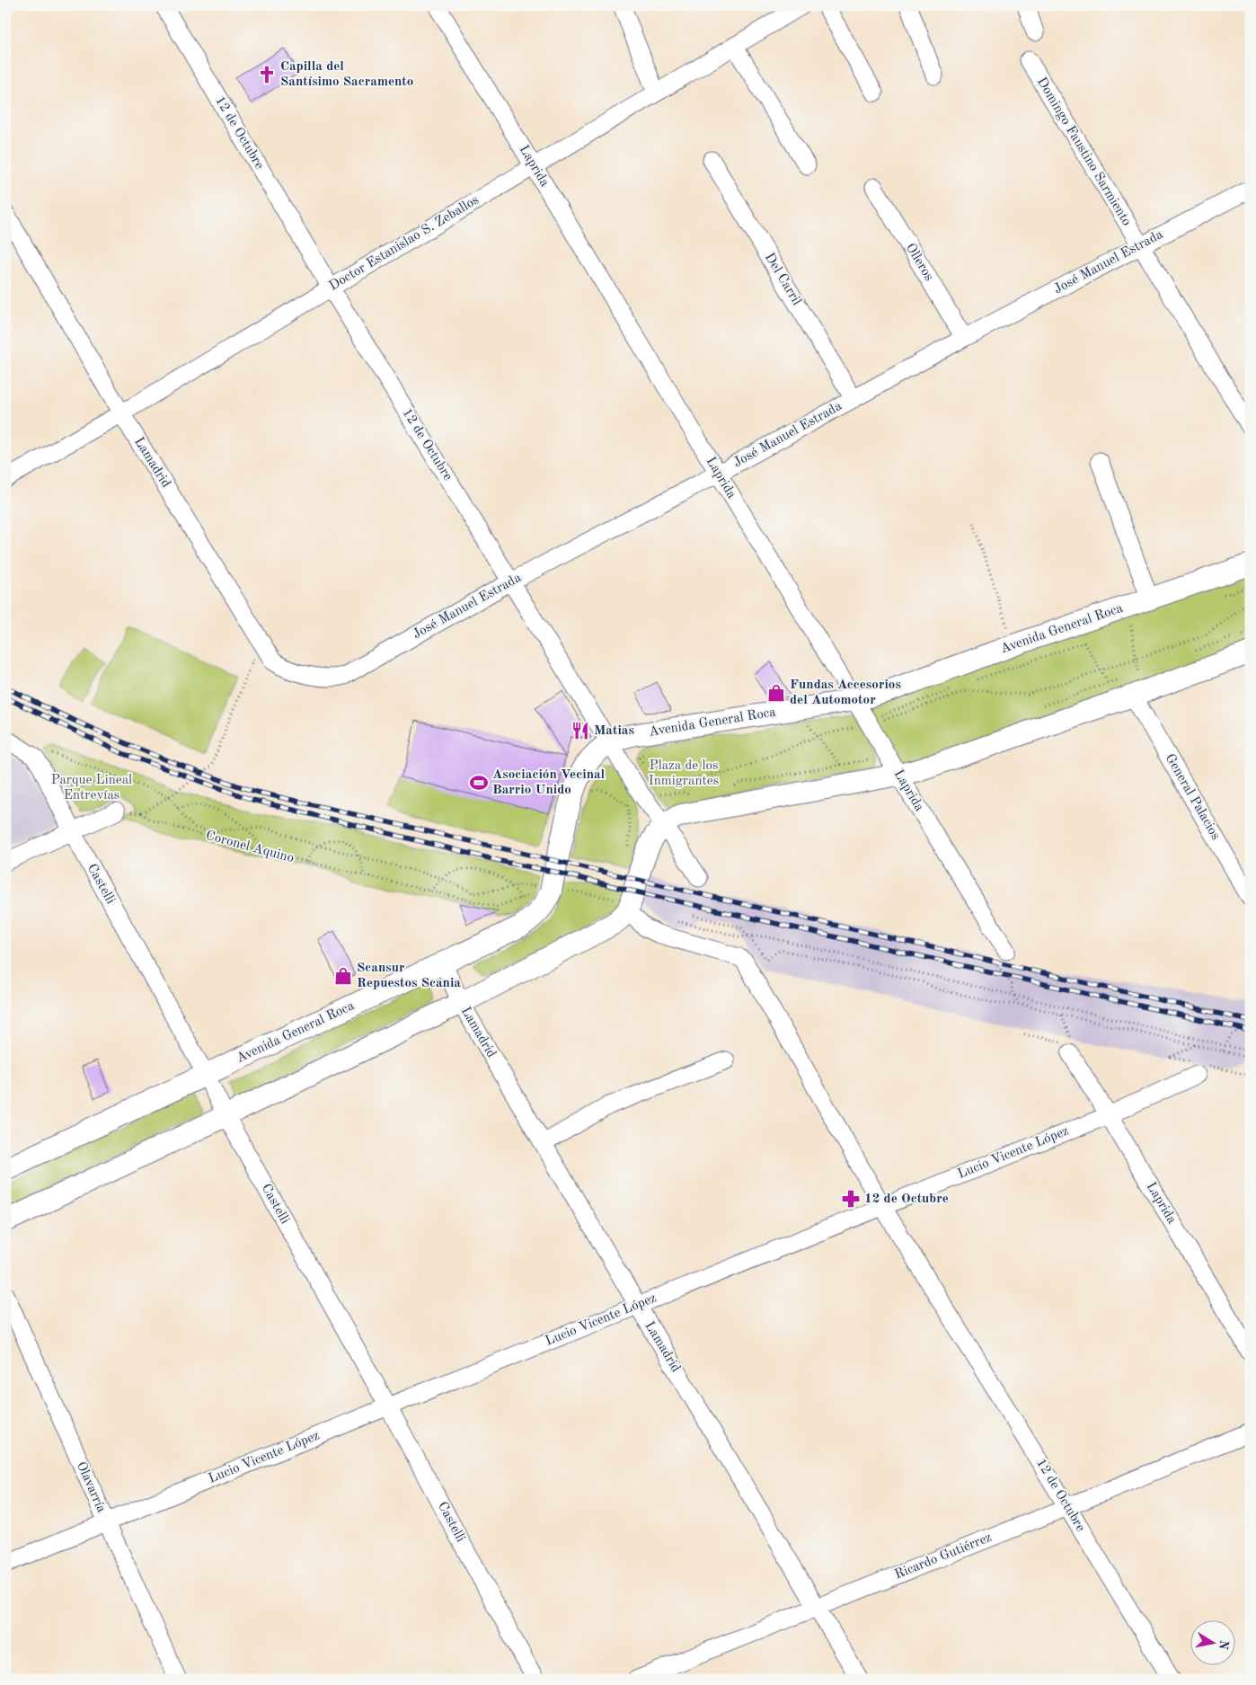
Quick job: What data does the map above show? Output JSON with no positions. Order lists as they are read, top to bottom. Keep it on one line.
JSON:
{"streets":{"main road":["Avenida General Roca"],"street":["12 de Octubre","Domingo Faustino Sarmiento","Laprida","Doctor Estanislao S. Zeballos","Olleros","José Manuel Estrada","Del Carril","Lamadrid","General Palacios","Castelli","Lucio Vicente López","Olavarría","Ricardo Gutiérrez"],"path":["Coronel Aquino"]},"crossings":[["12 de Octubre","Doctor Estanislao S. Zeballos"],["12 de Octubre","José Manuel Estrada"],["12 de Octubre","Avenida General Roca"],["12 de Octubre","Lucio Vicente López"],["12 de Octubre","Ricardo Gutiérrez"],["Domingo Faustino Sarmiento","José Manuel Estrada"],["Laprida","Doctor Estanislao S. Zeballos"],["Laprida","José Manuel Estrada"],["Laprida","Avenida General Roca"],["Laprida","Lucio Vicente López"],["Doctor Estanislao S. Zeballos","Lamadrid"],["Olleros","José Manuel Estrada"],["José Manuel Estrada","Del Carril"],["José Manuel Estrada","Lamadrid"],["Lamadrid","Avenida General Roca"],["Lamadrid","Lucio Vicente López"],["Lamadrid","Ricardo Gutiérrez"],["Avenida General Roca","Castelli"],["Castelli","Lucio Vicente López"],["Lucio Vicente López","Olavarría"]],"parks":["Plaza de los Inmigrantes","Parque Lineal Entrevías"],"places":{"church":["Capilla del Santísimo Sacramento"],"shop":["Fundas Accesorios del Automotor","Scansur Repuestos Scania"],"restaurant":["Matias"],"sports":["Asociación Vecinal Barrio Unido"],"pharmacy":["12 de Octubre"]},"north":"right"}
